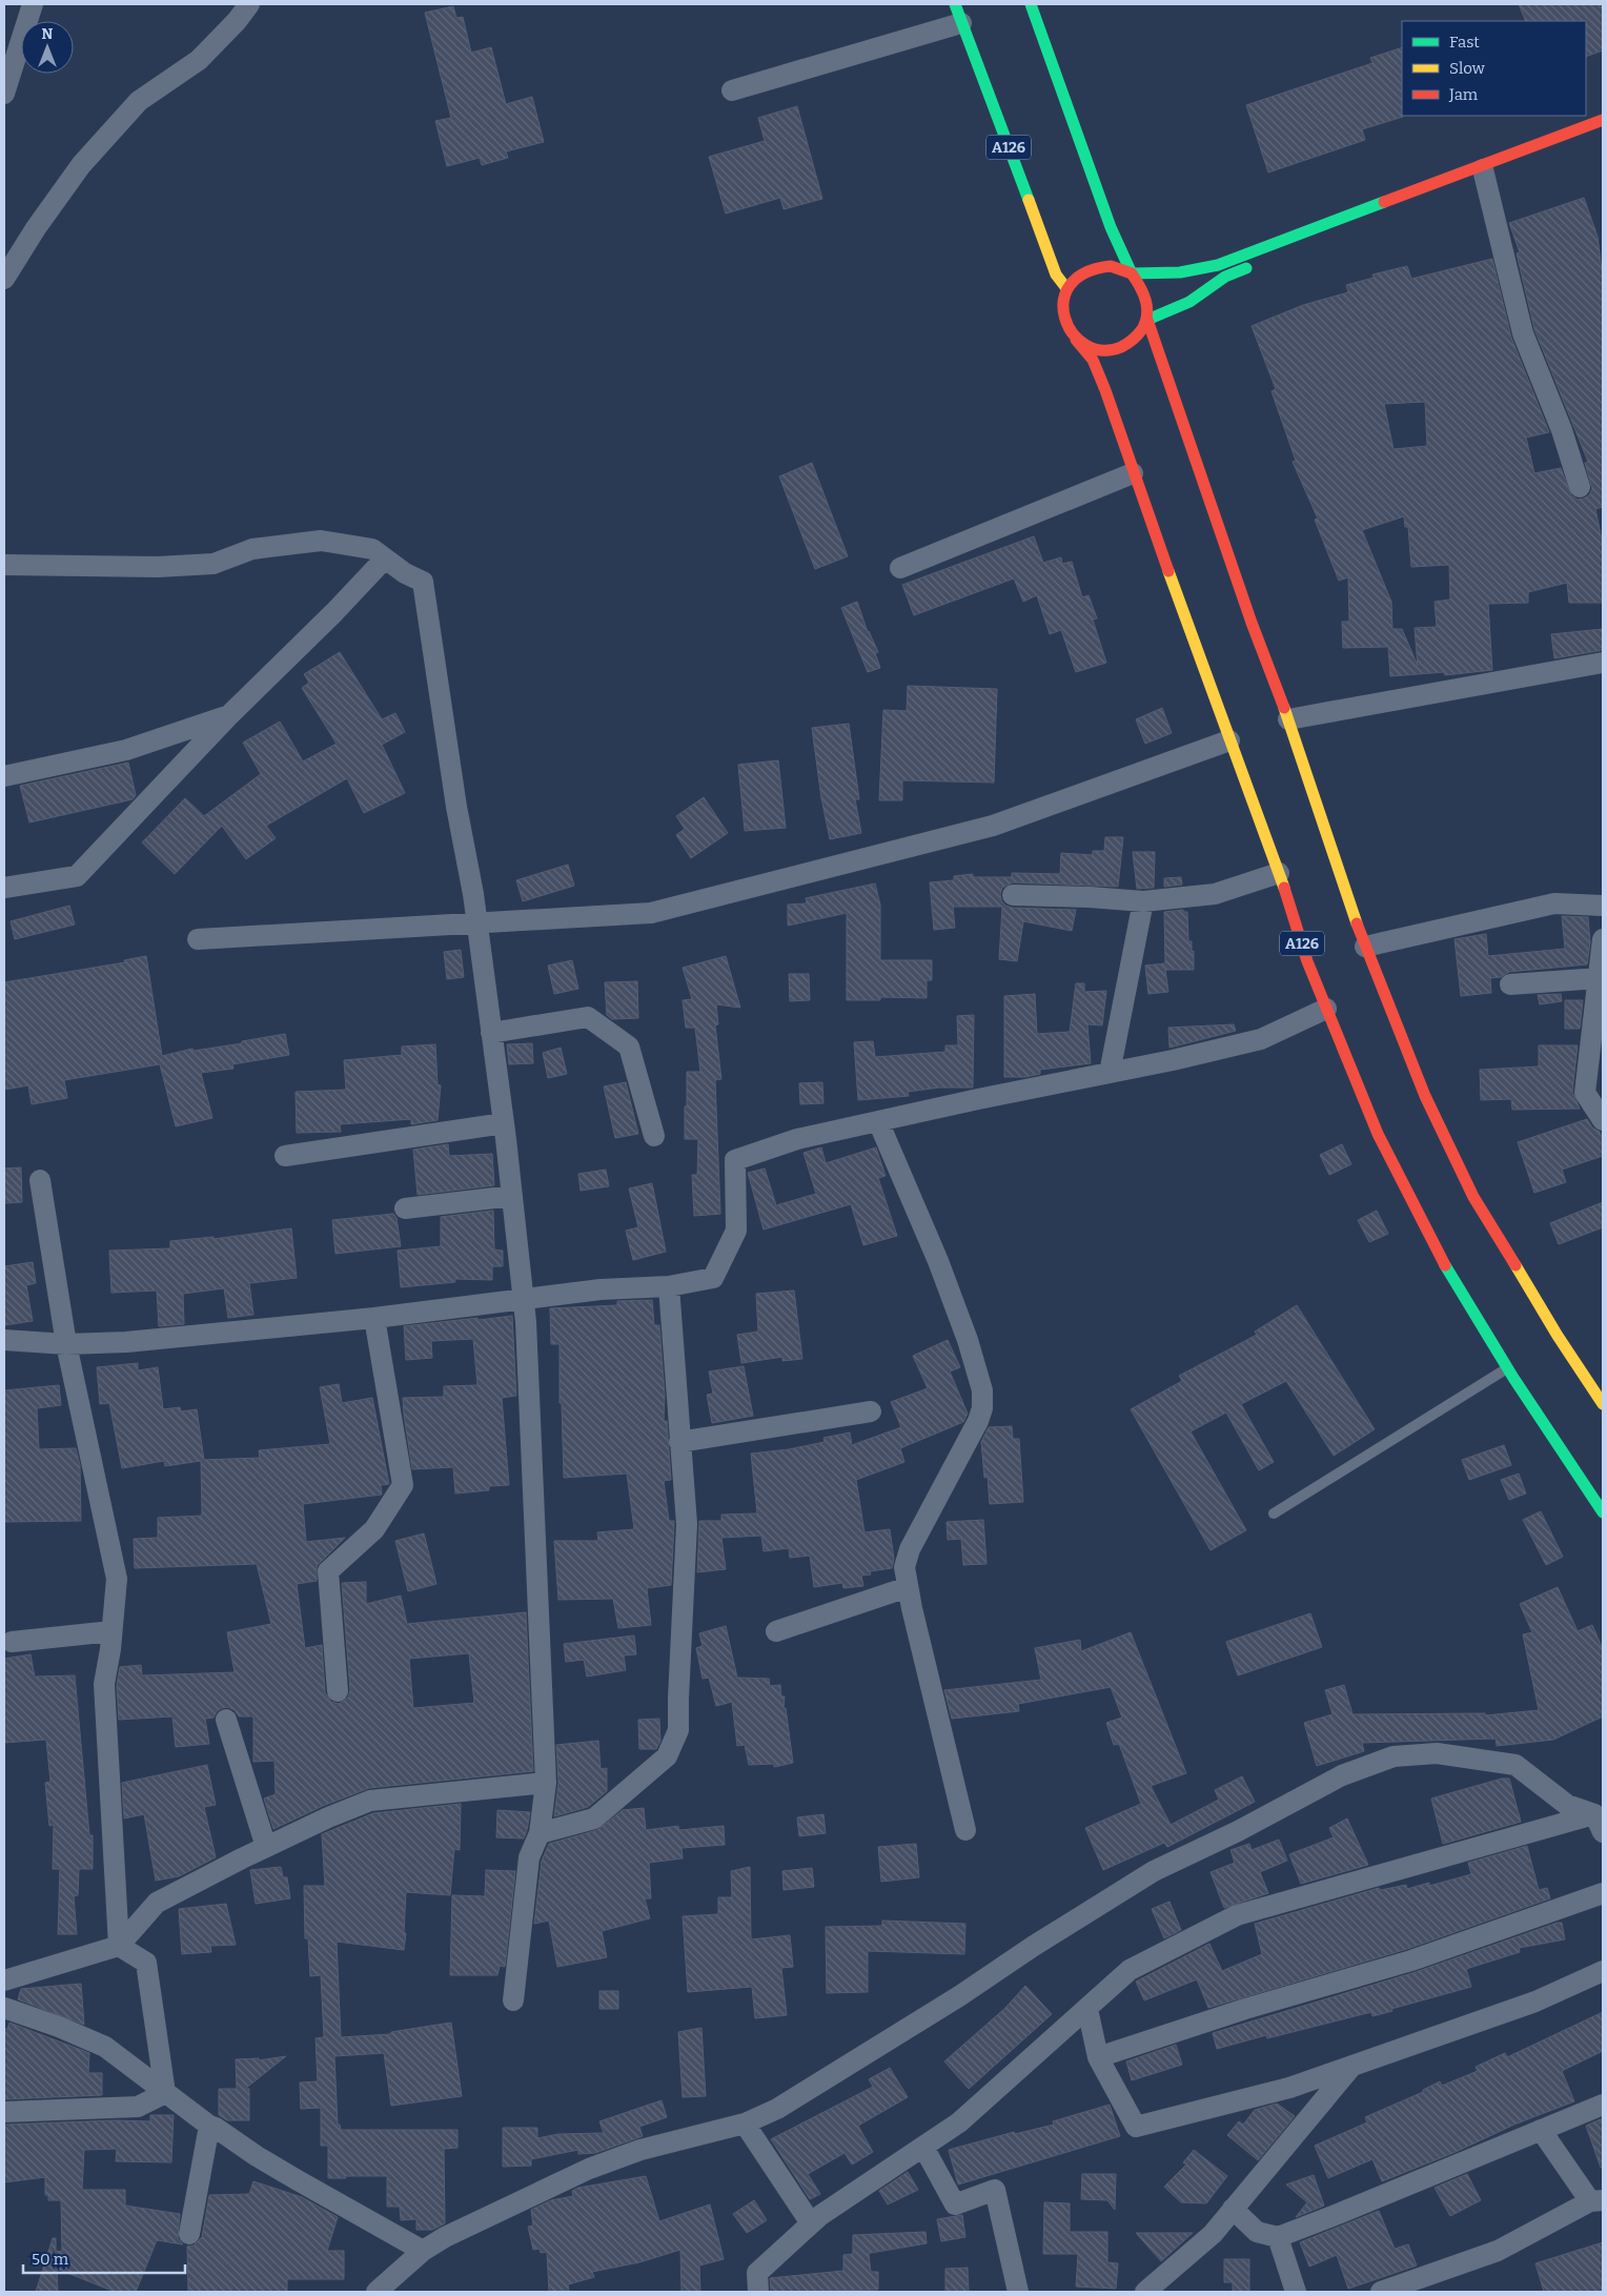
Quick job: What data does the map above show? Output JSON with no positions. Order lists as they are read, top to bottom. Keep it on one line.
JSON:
{"streets":{"main road":["A126"]},"legend":["Fast","Slow","Jam"],"scale_bar":"50 m","north":"top"}
